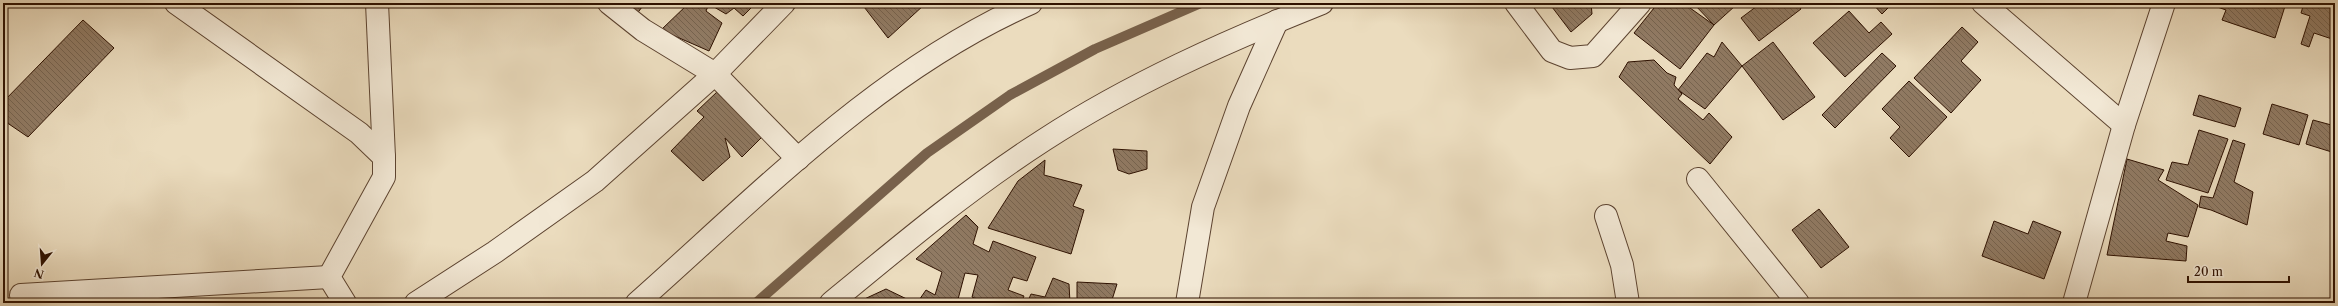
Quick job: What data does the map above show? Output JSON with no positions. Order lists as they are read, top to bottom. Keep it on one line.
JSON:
{"scale_bar":"20 m","north":"bottom"}
